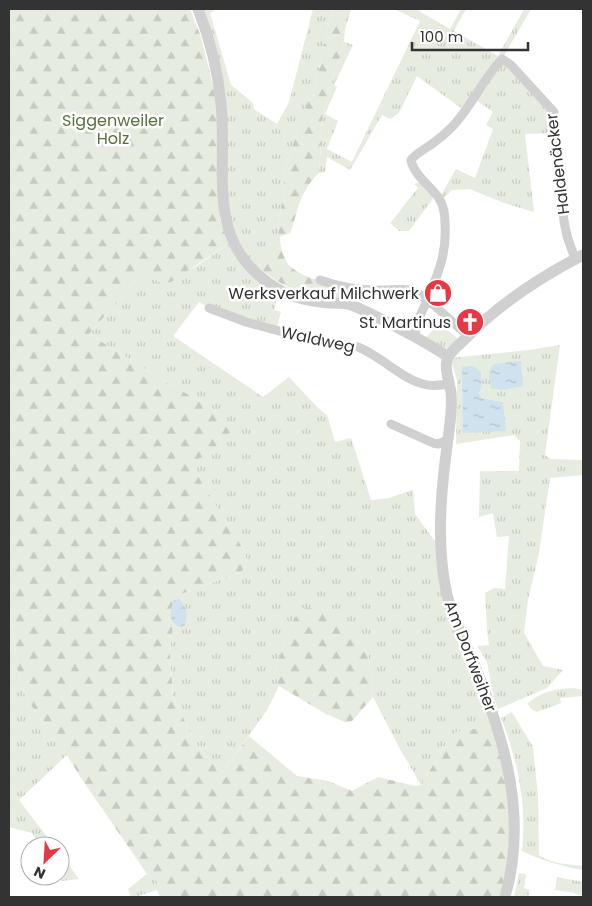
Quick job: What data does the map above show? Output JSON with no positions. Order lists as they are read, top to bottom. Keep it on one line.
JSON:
{"streets":{"street":["Haldenäcker","Waldweg","Am Dorfweiher"]},"crossings":[["Waldweg","Am Dorfweiher"]],"parks":["Siggenweiler Holz"],"places":{"shop":["Werksverkauf Milchwerk"],"church":["St. Martinus"]},"scale_bar":"100 m","north":"bottom left"}
